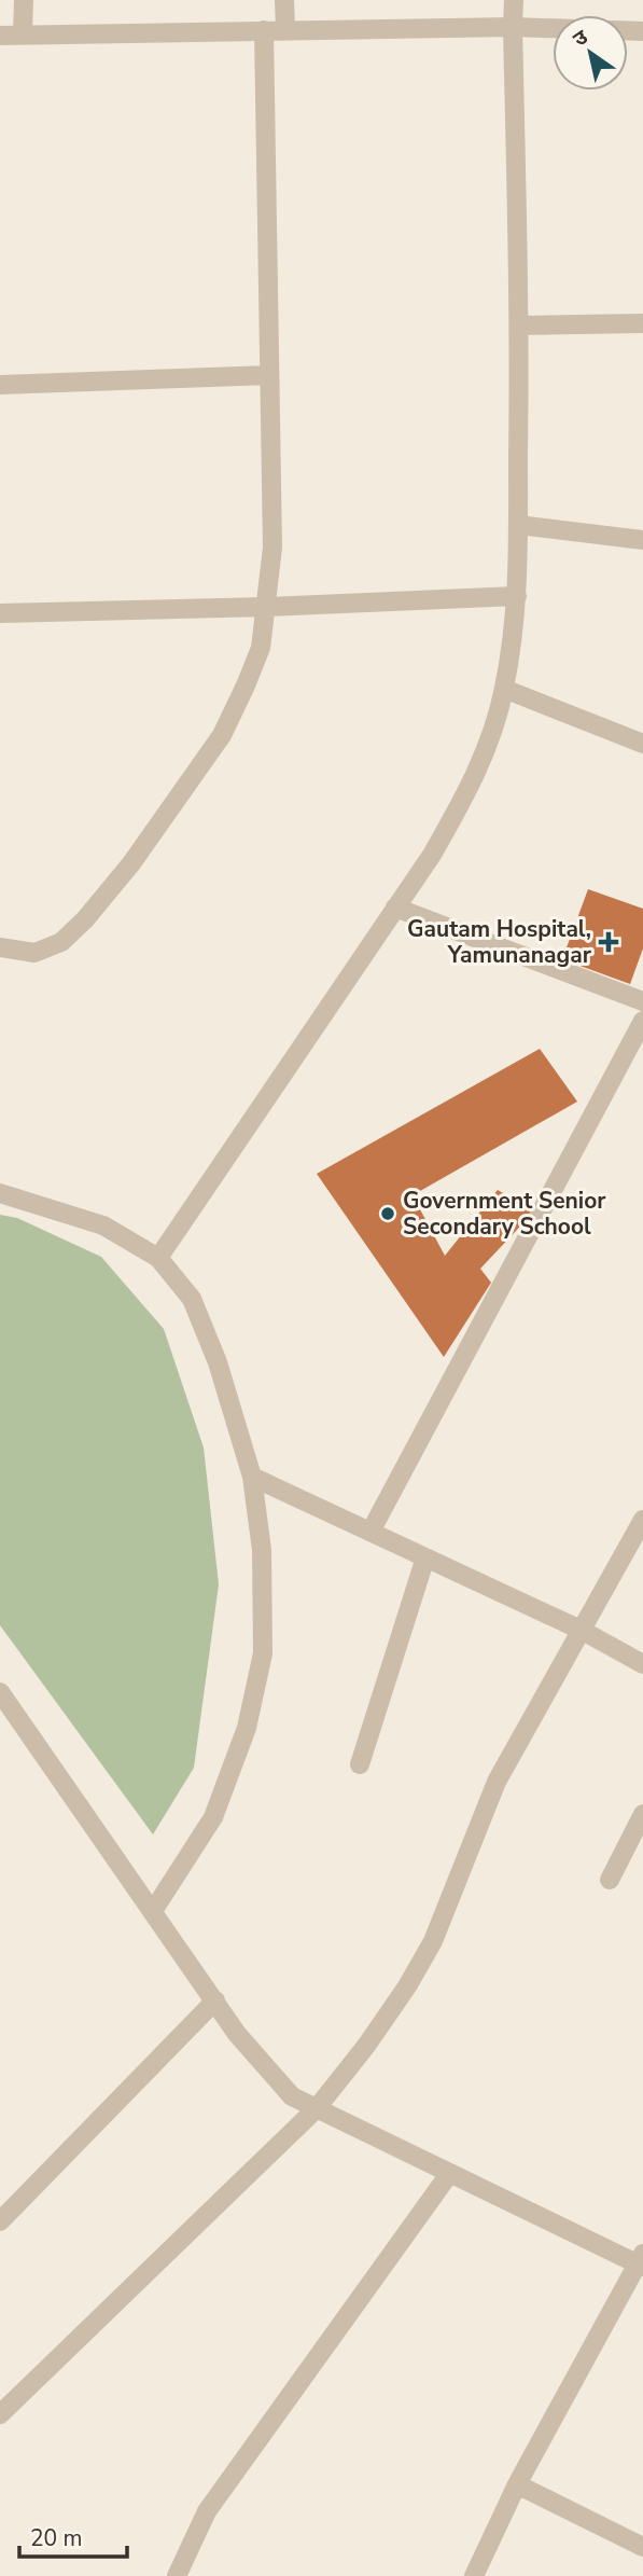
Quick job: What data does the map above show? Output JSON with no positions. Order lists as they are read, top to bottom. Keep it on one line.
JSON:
{"places":{"health":["Gautam Hospital, Yamunanagar"],"other":["Government Senior Secondary School"]},"scale_bar":"20 m","north":"top left"}
